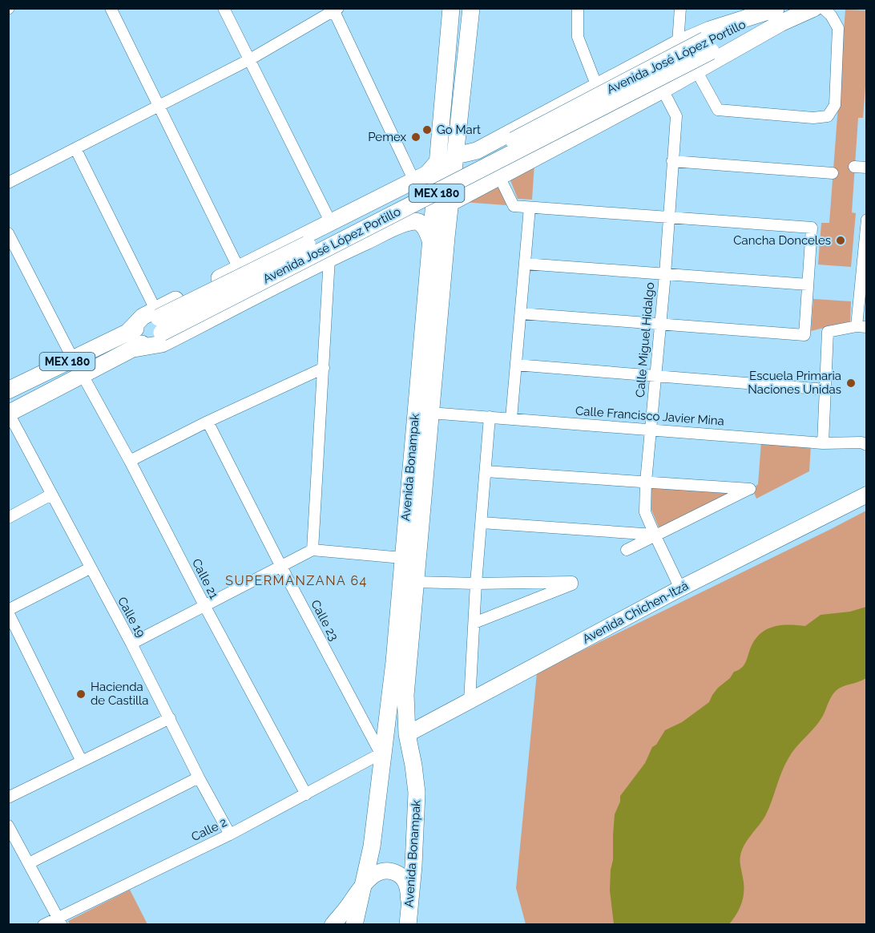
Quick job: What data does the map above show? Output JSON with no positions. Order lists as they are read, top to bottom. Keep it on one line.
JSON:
{"streets":{"main road":["Avenida José López Portillo","MEX 180","Avenida Bonampak"],"street":["Calle Miguel Hidalgo","Calle Francisco Javier Mina","Calle 21","Avenida Chichen-Itzá","Calle 19","Calle 23","Calle 2"]},"crossings":[["Avenida José López Portillo","Calle 21"],["Avenida José López Portillo","Calle 19"],["Calle Miguel Hidalgo","Calle Francisco Javier Mina"],["Calle Miguel Hidalgo","Avenida Chichen-Itzá"],["Calle Francisco Javier Mina","Avenida Bonampak"],["Avenida Bonampak","Avenida Chichen-Itzá"],["Avenida Bonampak","Calle 23"],["Avenida Bonampak","Calle 2"],["Calle 21","Calle 2"],["Calle 19","Calle 2"],["Calle 23","Calle 2"]],"districts":["SUPERMANZANA 64"],"places":["Go Mart","Pemex","Cancha Donceles","Escuela Primaria Naciones Unidas","Hacienda de Castilla"]}
